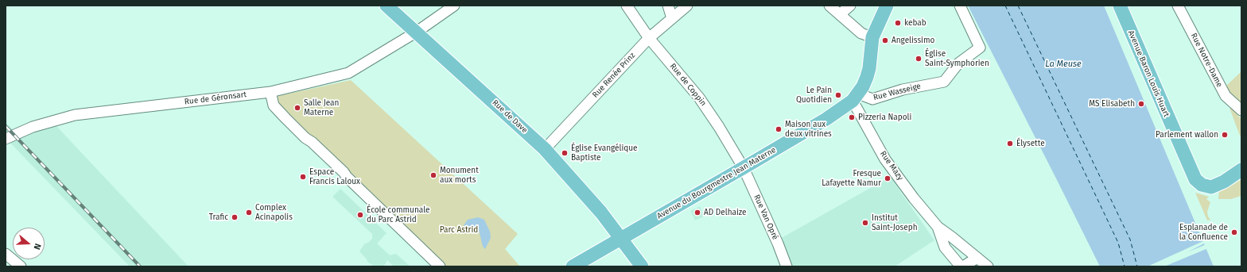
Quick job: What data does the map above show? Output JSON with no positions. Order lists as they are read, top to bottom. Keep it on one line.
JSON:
{"streets":{"main road":["Avenue Baron Louis Huart","Rue de Dave","Avenue du Bourgmestre Jean Materne"],"street":["Rue Notre-Dame","Rue Renée Prinz","Rue de Coppin","Rue Wasseige","Rue de Géronsart","Rue Mazy","Rue Van Opré"]},"crossings":[["Rue Renée Prinz","Rue de Coppin"],["Rue Renée Prinz","Rue de Dave"],["Rue de Coppin","Avenue du Bourgmestre Jean Materne"],["Rue de Coppin","Rue Van Opré"],["Rue Wasseige","Rue Mazy"],["Rue Wasseige","Avenue du Bourgmestre Jean Materne"],["Rue de Géronsart","Rue de Dave"],["Rue de Dave","Avenue du Bourgmestre Jean Materne"],["Rue Mazy","Avenue du Bourgmestre Jean Materne"],["Avenue du Bourgmestre Jean Materne","Rue Van Opré"]],"water":["La Meuse"],"parks":["Parc Astrid"],"places":["kebab","Angelissimo","Église Saint-Symphorien","Le Pain Quotidien","MS Elisabeth","Salle Jean Materne","Pizzeria Napoli","Maison aux deux vitrines","Parlement wallon","Élysette","Église Evangélique Baptiste","Monument aux morts","Espace Francis Laloux","Fresque Lafayette Namur","Complex Acinapolis","AD Delhaize","École communale du Parc Astrid","Trafic","Institut Saint-Joseph","Esplanade de la Confluence"],"north":"right"}
